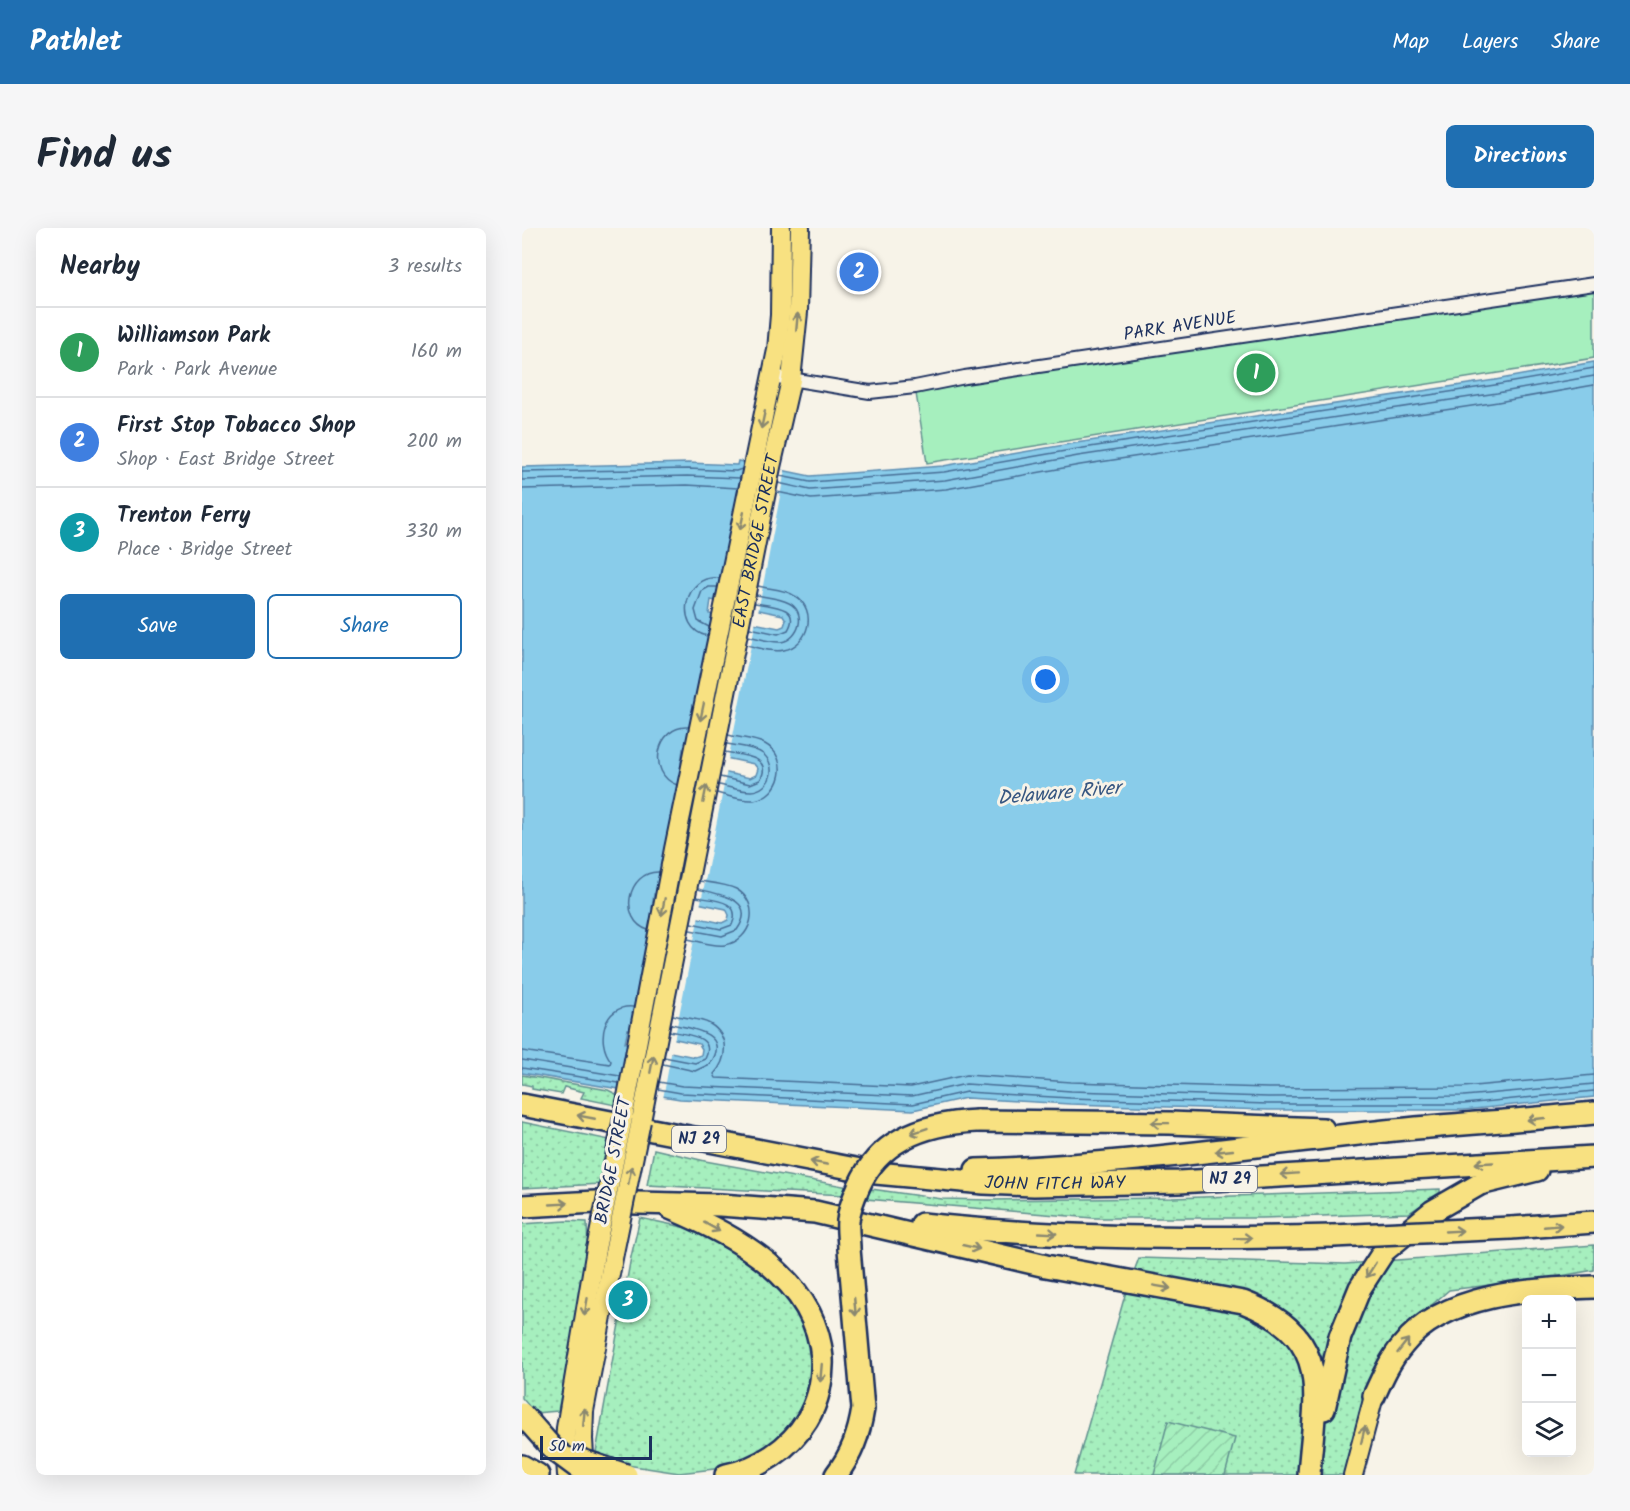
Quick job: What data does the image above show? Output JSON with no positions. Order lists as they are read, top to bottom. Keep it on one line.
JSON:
{"streets":{"highway":["NJ 29","JOHN FITCH WAY"],"main road":["EAST BRIDGE STREET","BRIDGE STREET"],"street":["PARK AVENUE"]},"crossings":[["PARK AVENUE","EAST BRIDGE STREET"],["EAST BRIDGE STREET","BRIDGE STREET"]],"water":["Delaware River"],"scale_bar":"50 m","page":{"header":"Pathlet","nav":["Map","Layers","Share"],"title":"Find us","buttons":["Directions",["Save","Share"]],"heading":["Nearby","3 results"],"pins":["2","1","3"],"list":[{"mark":"1","name":"Williamson Park","note":"Park · Park Avenue","value":"160 m"},{"mark":"2","name":"First Stop Tobacco Shop","note":"Shop · East Bridge Street","value":"200 m"},{"mark":"3","name":"Trenton Ferry","note":"Place · Bridge Street","value":"330 m"}],"map_buttons":["+","−"],"scale":"50 m"}}
